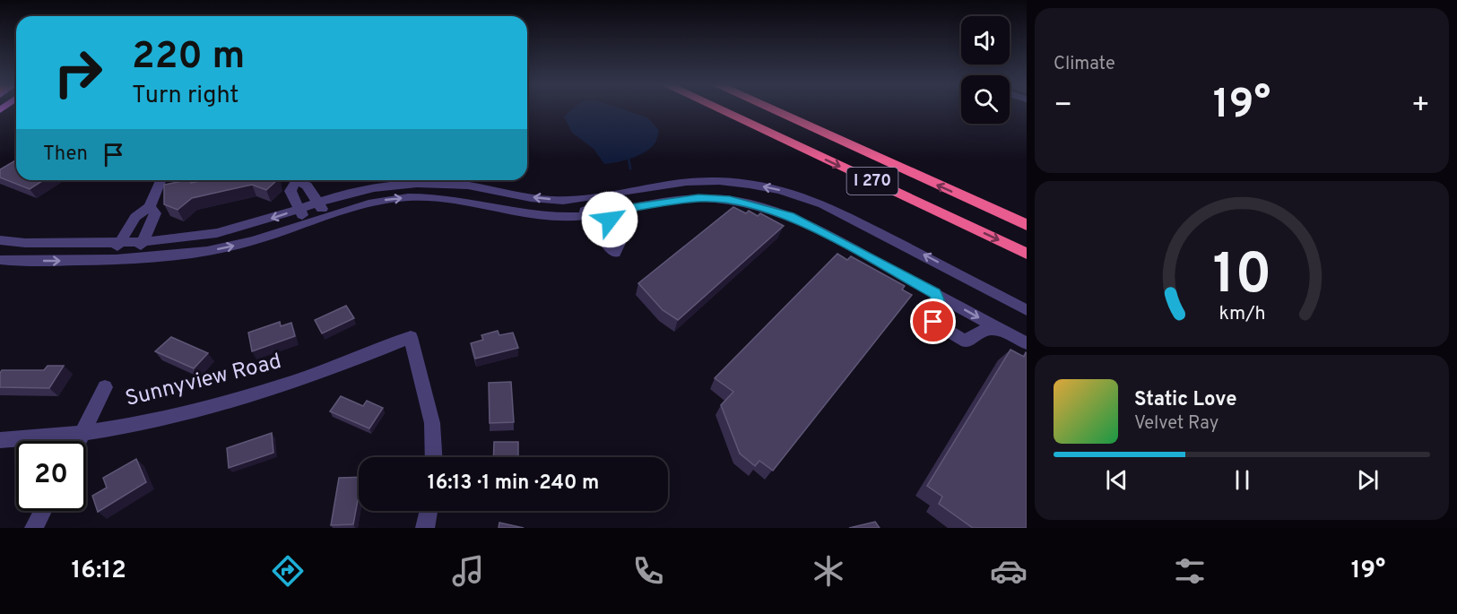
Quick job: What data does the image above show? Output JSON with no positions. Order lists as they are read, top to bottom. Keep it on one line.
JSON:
{"streets":{"highway":["I 270"],"street":["Sunnyview Road"]},"page":{"tile":"Climate","turn":["220 m","Turn right"],"heat":["−","19°","+"],"then":"Then","song":["Static Love","Velvet Ray"],"limit":"20","trip":"16:13 · 1 min · 240 m","tabs":["16:12","19°"],"gauge":["10","km/h"]}}
